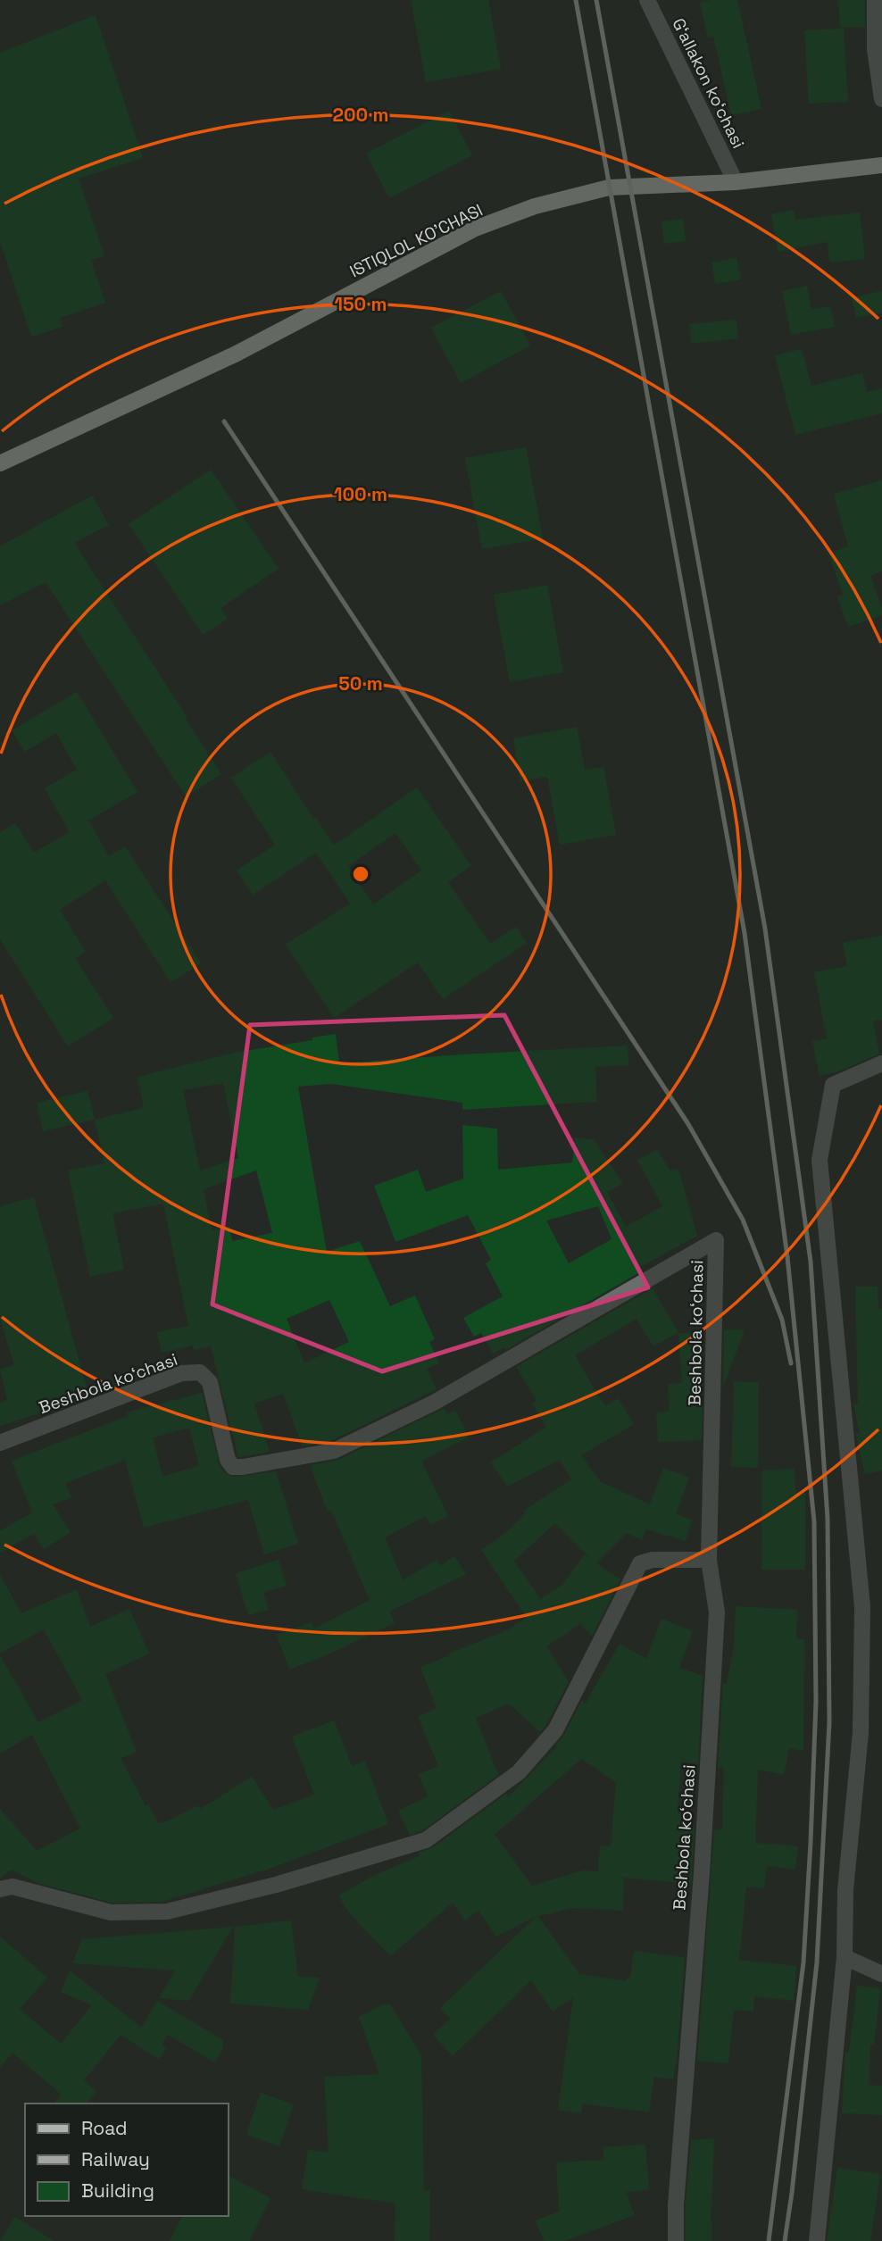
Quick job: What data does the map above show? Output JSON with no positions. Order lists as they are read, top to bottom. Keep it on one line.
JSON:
{"streets":{"main road":["ISTIQLOL KO'CHASI"],"street":["Gʻallakon koʻchasi","Beshbola koʻchasi"]},"crossings":[["Gʻallakon koʻchasi","ISTIQLOL KO'CHASI"]],"legend":["Road","Railway","Building"],"rings":["200 m","150 m","100 m","50 m"]}
